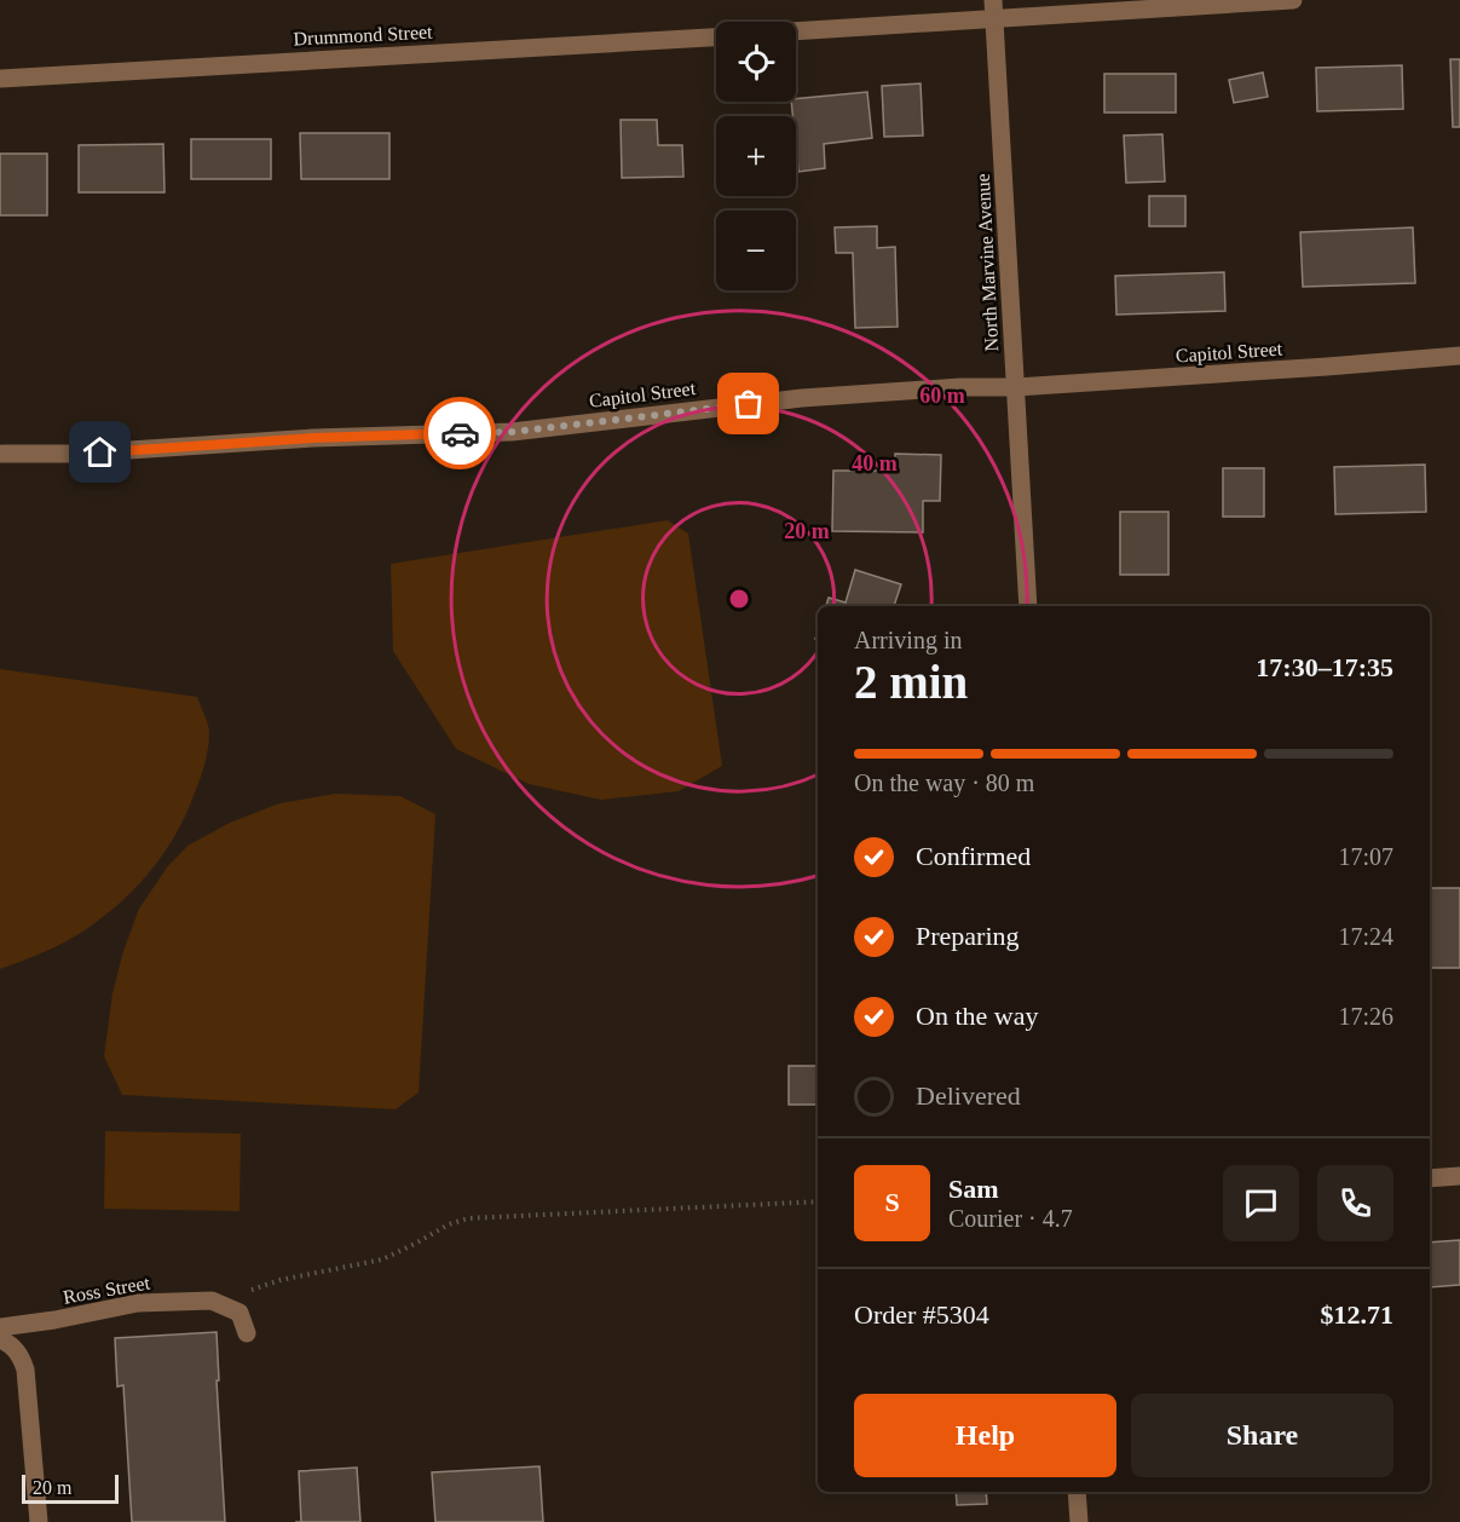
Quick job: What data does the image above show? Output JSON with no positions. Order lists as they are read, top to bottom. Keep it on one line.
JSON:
{"streets":{"street":["Drummond Street","North Marvine Avenue","Capitol Street","Ross Street"]},"crossings":[["North Marvine Avenue","Capitol Street"]],"scale_bar":"20 m","page":{"map_buttons":["+","−"],"heading":["2 min","Arriving in","17:30–17:35"],"panel":["Sam","Courier · 4.7","Order #5304","$12.71"],"bar":"On the way · 80 m","list":[["Confirmed","17:07"],["Preparing","17:24"],["On the way","17:26"],"Delivered"],"round":"S","buttons":["Help","Share"],"scale":"20 m"},"rings":["60 m","40 m","20 m"]}
